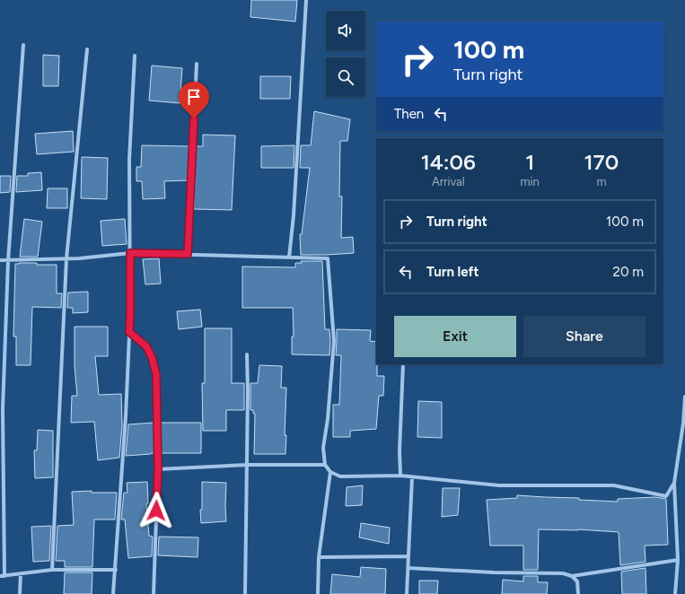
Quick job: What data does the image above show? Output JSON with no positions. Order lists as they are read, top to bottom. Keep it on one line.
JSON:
{"page":{"turn":["100 m","Turn right"],"then":"Then","eta":["14:06","Arrival","1","min","170","m"],"list":[{"name":"Turn right","value":"100 m"},{"name":"Turn left","value":"20 m"}],"buttons":["Exit","Share"]}}
